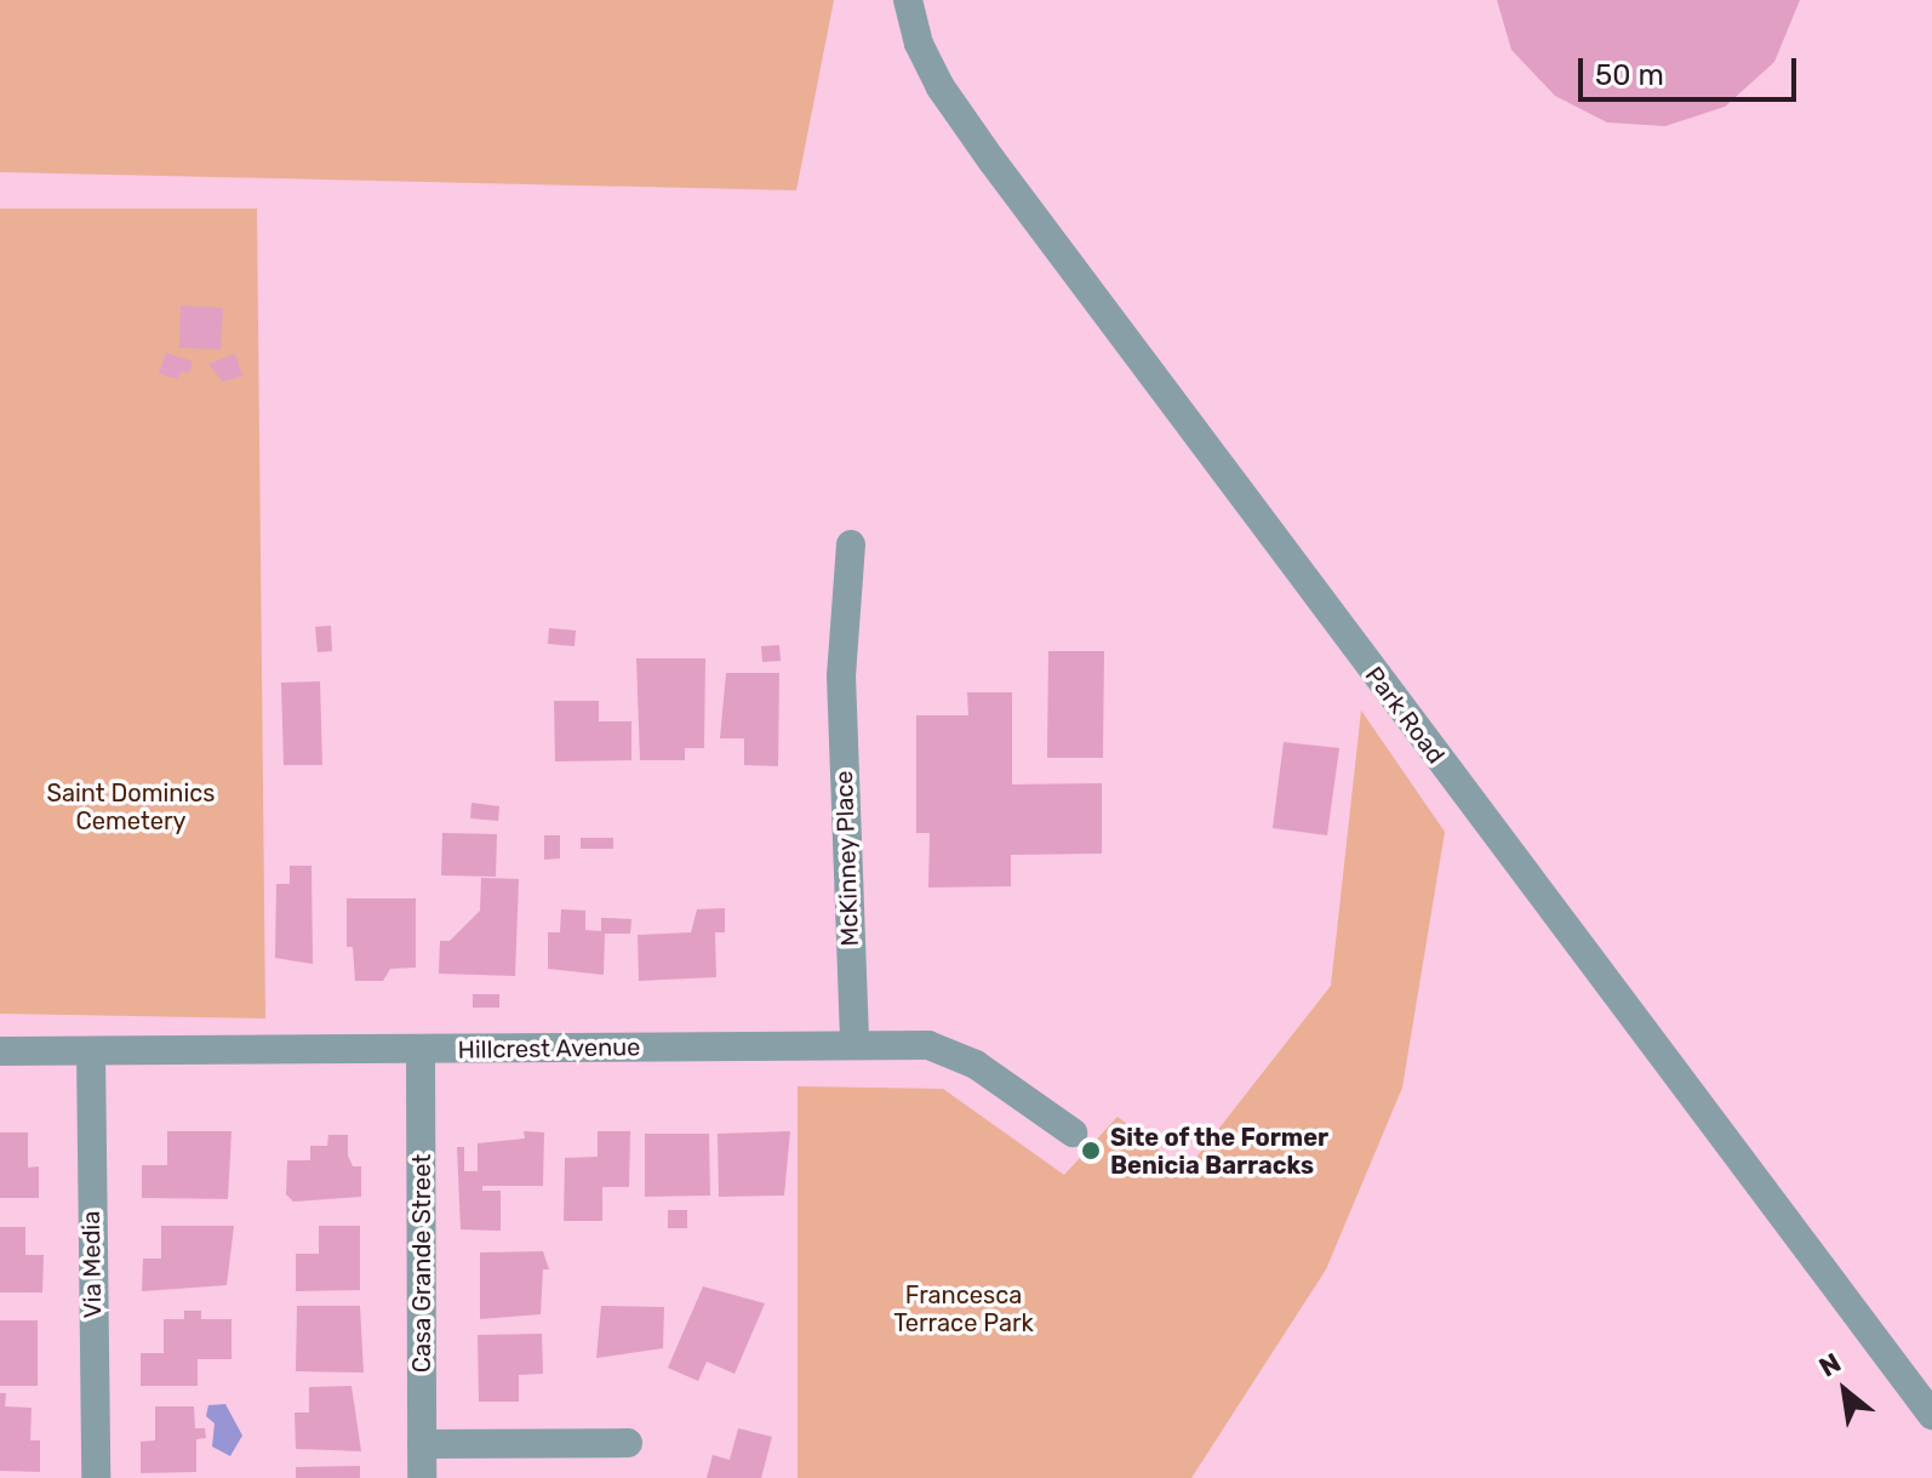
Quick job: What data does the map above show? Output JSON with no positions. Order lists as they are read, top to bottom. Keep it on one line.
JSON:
{"streets":{"street":["Park Road","McKinney Place","Hillcrest Avenue","Casa Grande Street","Via Media"]},"crossings":[["McKinney Place","Hillcrest Avenue"],["Hillcrest Avenue","Casa Grande Street"],["Hillcrest Avenue","Via Media"]],"parks":["Saint Dominics Cemetery","Francesca Terrace Park"],"places":["Site of the Former Benicia Barracks"],"scale_bar":"50 m","north":"top left"}
